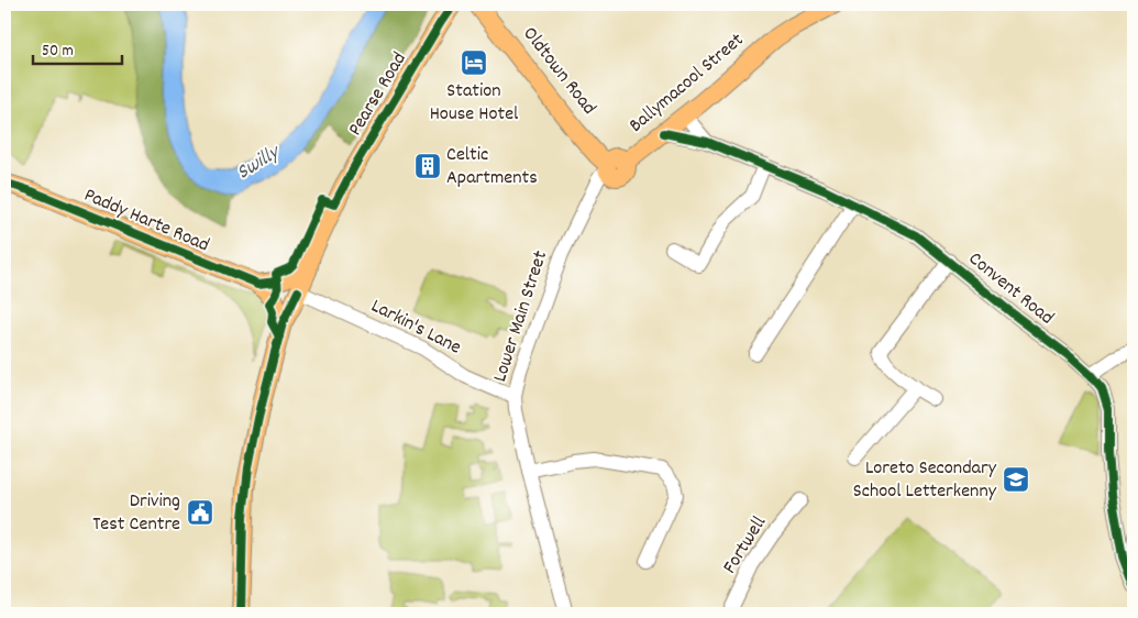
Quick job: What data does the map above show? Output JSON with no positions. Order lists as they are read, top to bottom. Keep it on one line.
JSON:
{"streets":{"main road":["Oldtown Road","Ballymacool Street","Pearse Road","Paddy Harte Road"],"street":["Convent Road","Lower Main Street","Larkin's Lane","Fortwell"]},"crossings":[["Oldtown Road","Ballymacool Street"],["Oldtown Road","Lower Main Street"],["Ballymacool Street","Convent Road"],["Ballymacool Street","Lower Main Street"],["Pearse Road","Larkin's Lane"],["Lower Main Street","Larkin's Lane"]],"water":["Swilly"],"places":{"hotel":["Station House Hotel"],"building":["Celtic Apartments"],"school or university":["Loreto Secondary School Letterkenny"],"public building":["Driving Test Centre"]},"scale_bar":"50 m"}
